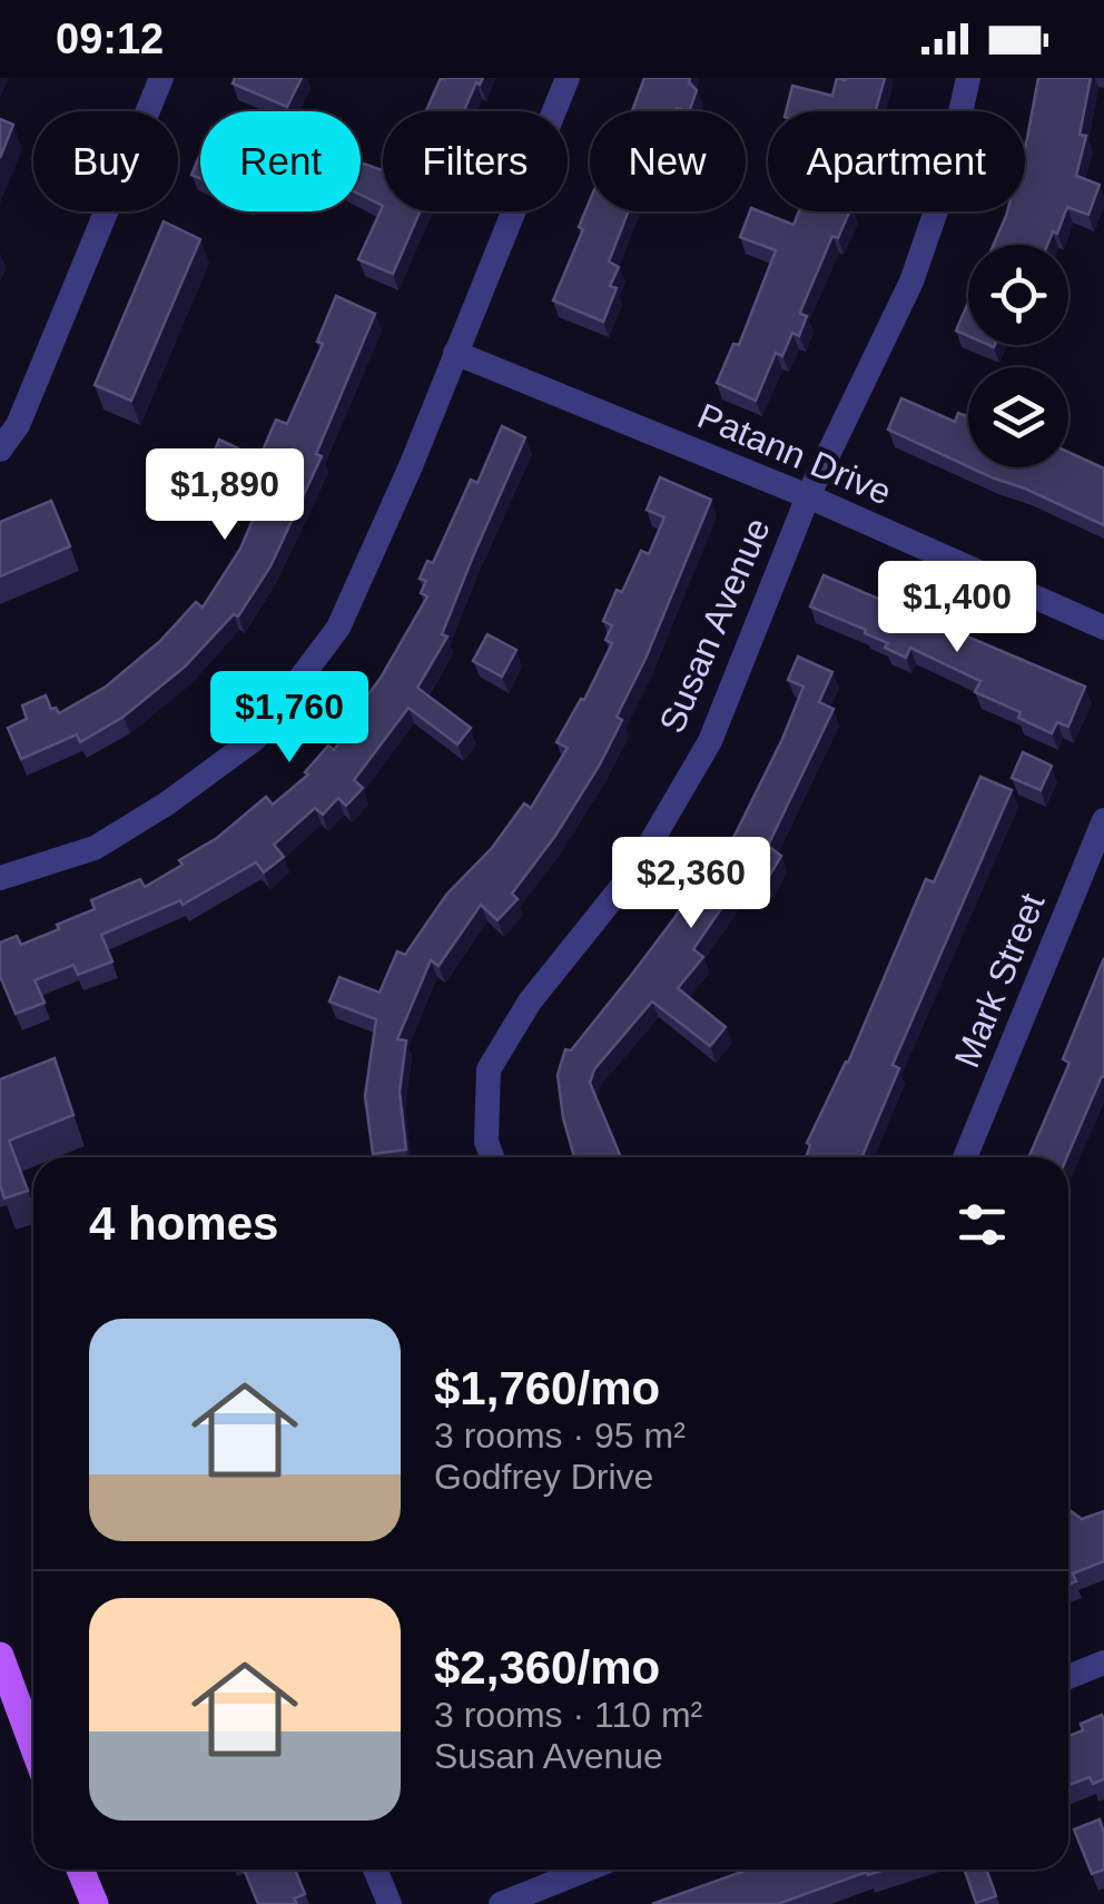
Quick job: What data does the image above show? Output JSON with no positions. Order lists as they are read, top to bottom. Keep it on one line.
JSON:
{"streets":{"street":["Patann Drive","Susan Avenue","Mark Street"]},"crossings":[["Patann Drive","Susan Avenue"]],"page":{"status":"09:12","chip":["Buy","Rent","Filters","New","Apartment"],"price":["$1,890","$1,400","$1,760","$2,360"],"heading":"4 homes","list":[{"name":"$1,760/mo","note":"3 rooms · 95 m² · Godfrey Drive"},{"name":"$2,360/mo","note":"3 rooms · 110 m² · Susan Avenue"}]}}
